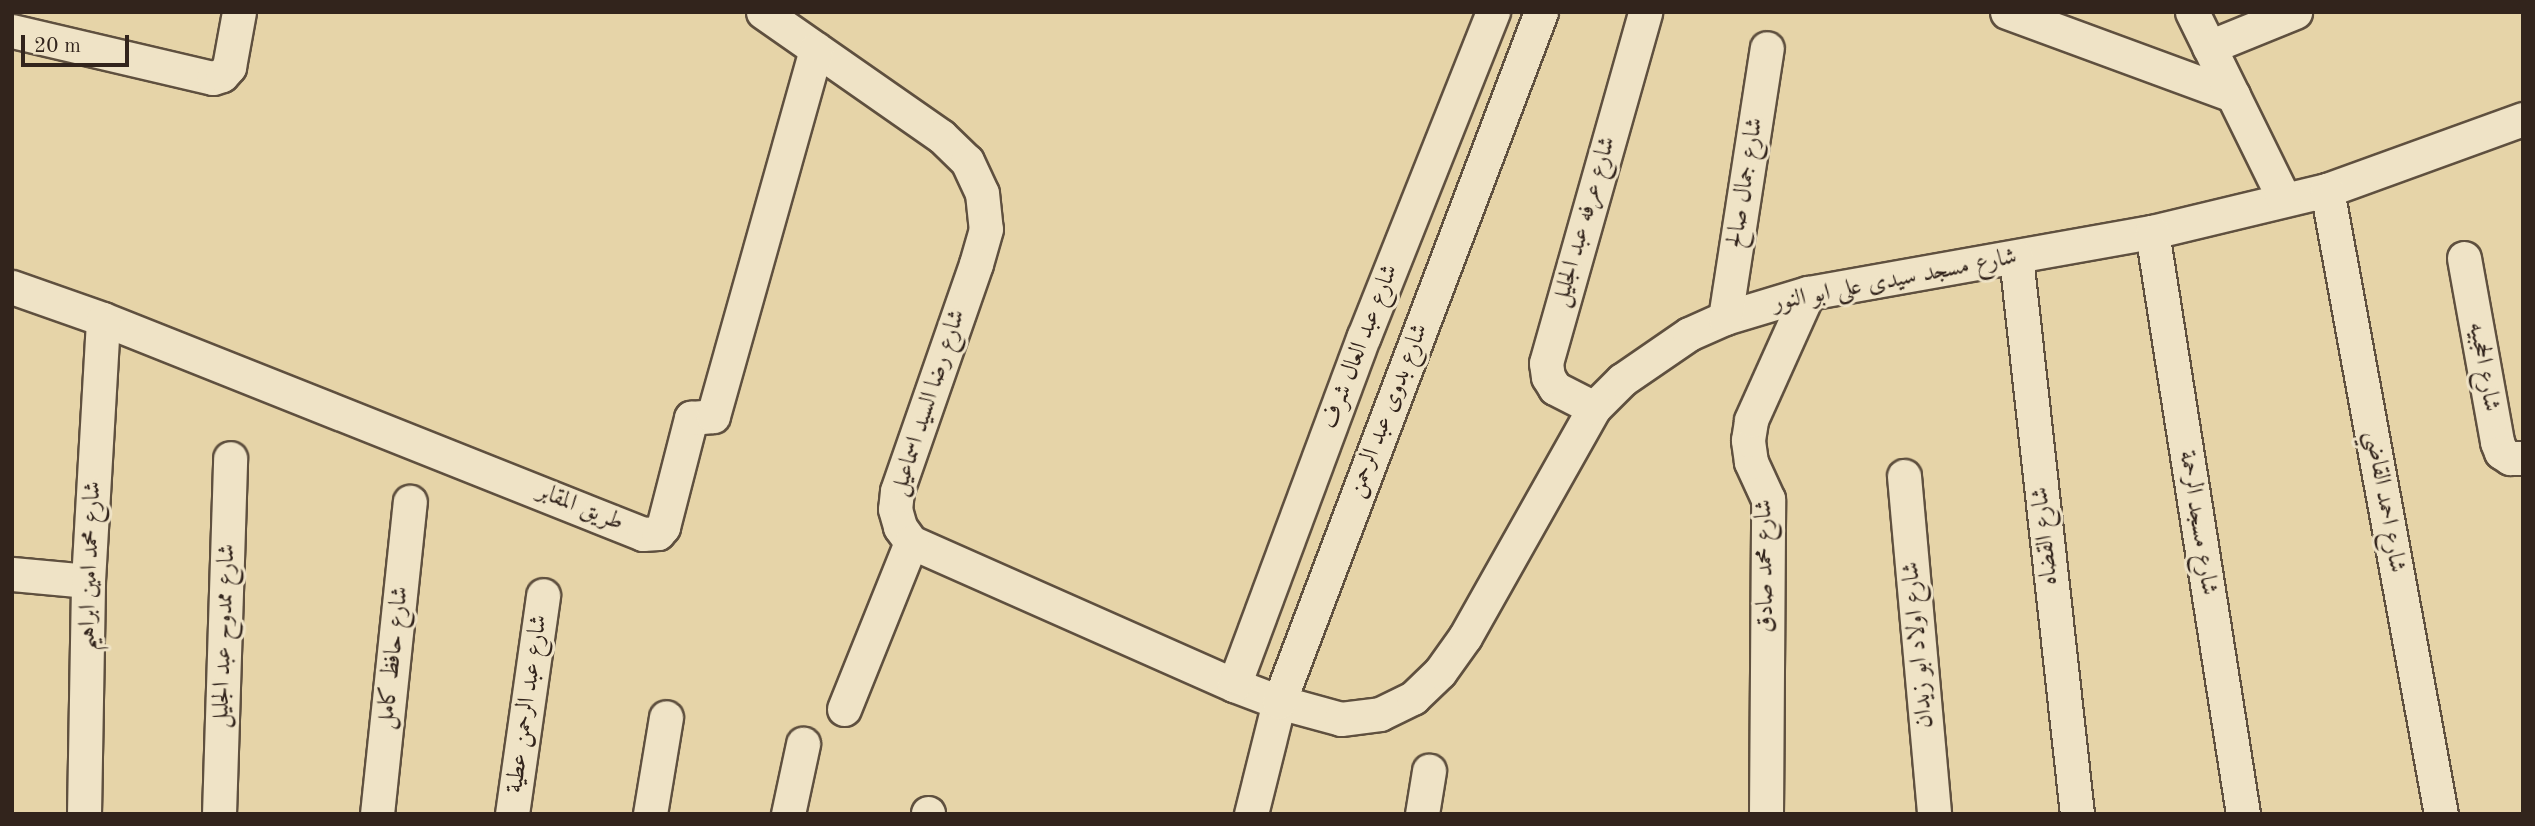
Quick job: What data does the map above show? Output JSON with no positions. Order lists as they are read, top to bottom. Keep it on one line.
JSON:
{"streets":{"street":["شارع جمال صالح","شارع عرفه عبد الجليل","شارع مسجد سيدى على ابو النور","شارع عبد العال شرف","شارع الحجبيه","شارع رضا السيد اسماعيل","شارع بدوى عبد الرحمن","شارع احمد القاضي","طريق المقابر","شارع مسجد الرحمة","شارع القضاه","شارع محمد امين ابراهيم","شارع محمد صادق","شارع ممدوح عبد الجليل","شارع اولاد ابو زيدان","شارع حافظ كامل","شارع عبد الرحمن عطية"]},"crossings":[["شارع جمال صالح","شارع مسجد سيدى على ابو النور"],["شارع عرفه عبد الجليل","شارع مسجد سيدى على ابو النور"],["شارع مسجد سيدى على ابو النور","شارع بدوى عبد الرحمن"],["شارع مسجد سيدى على ابو النور","شارع احمد القاضي"],["شارع مسجد سيدى على ابو النور","شارع مسجد الرحمة"],["شارع مسجد سيدى على ابو النور","شارع القضاه"],["شارع مسجد سيدى على ابو النور","شارع محمد صادق"],["شارع رضا السيد اسماعيل","طريق المقابر"],["طريق المقابر","شارع محمد امين ابراهيم"]],"scale_bar":"20 m"}
